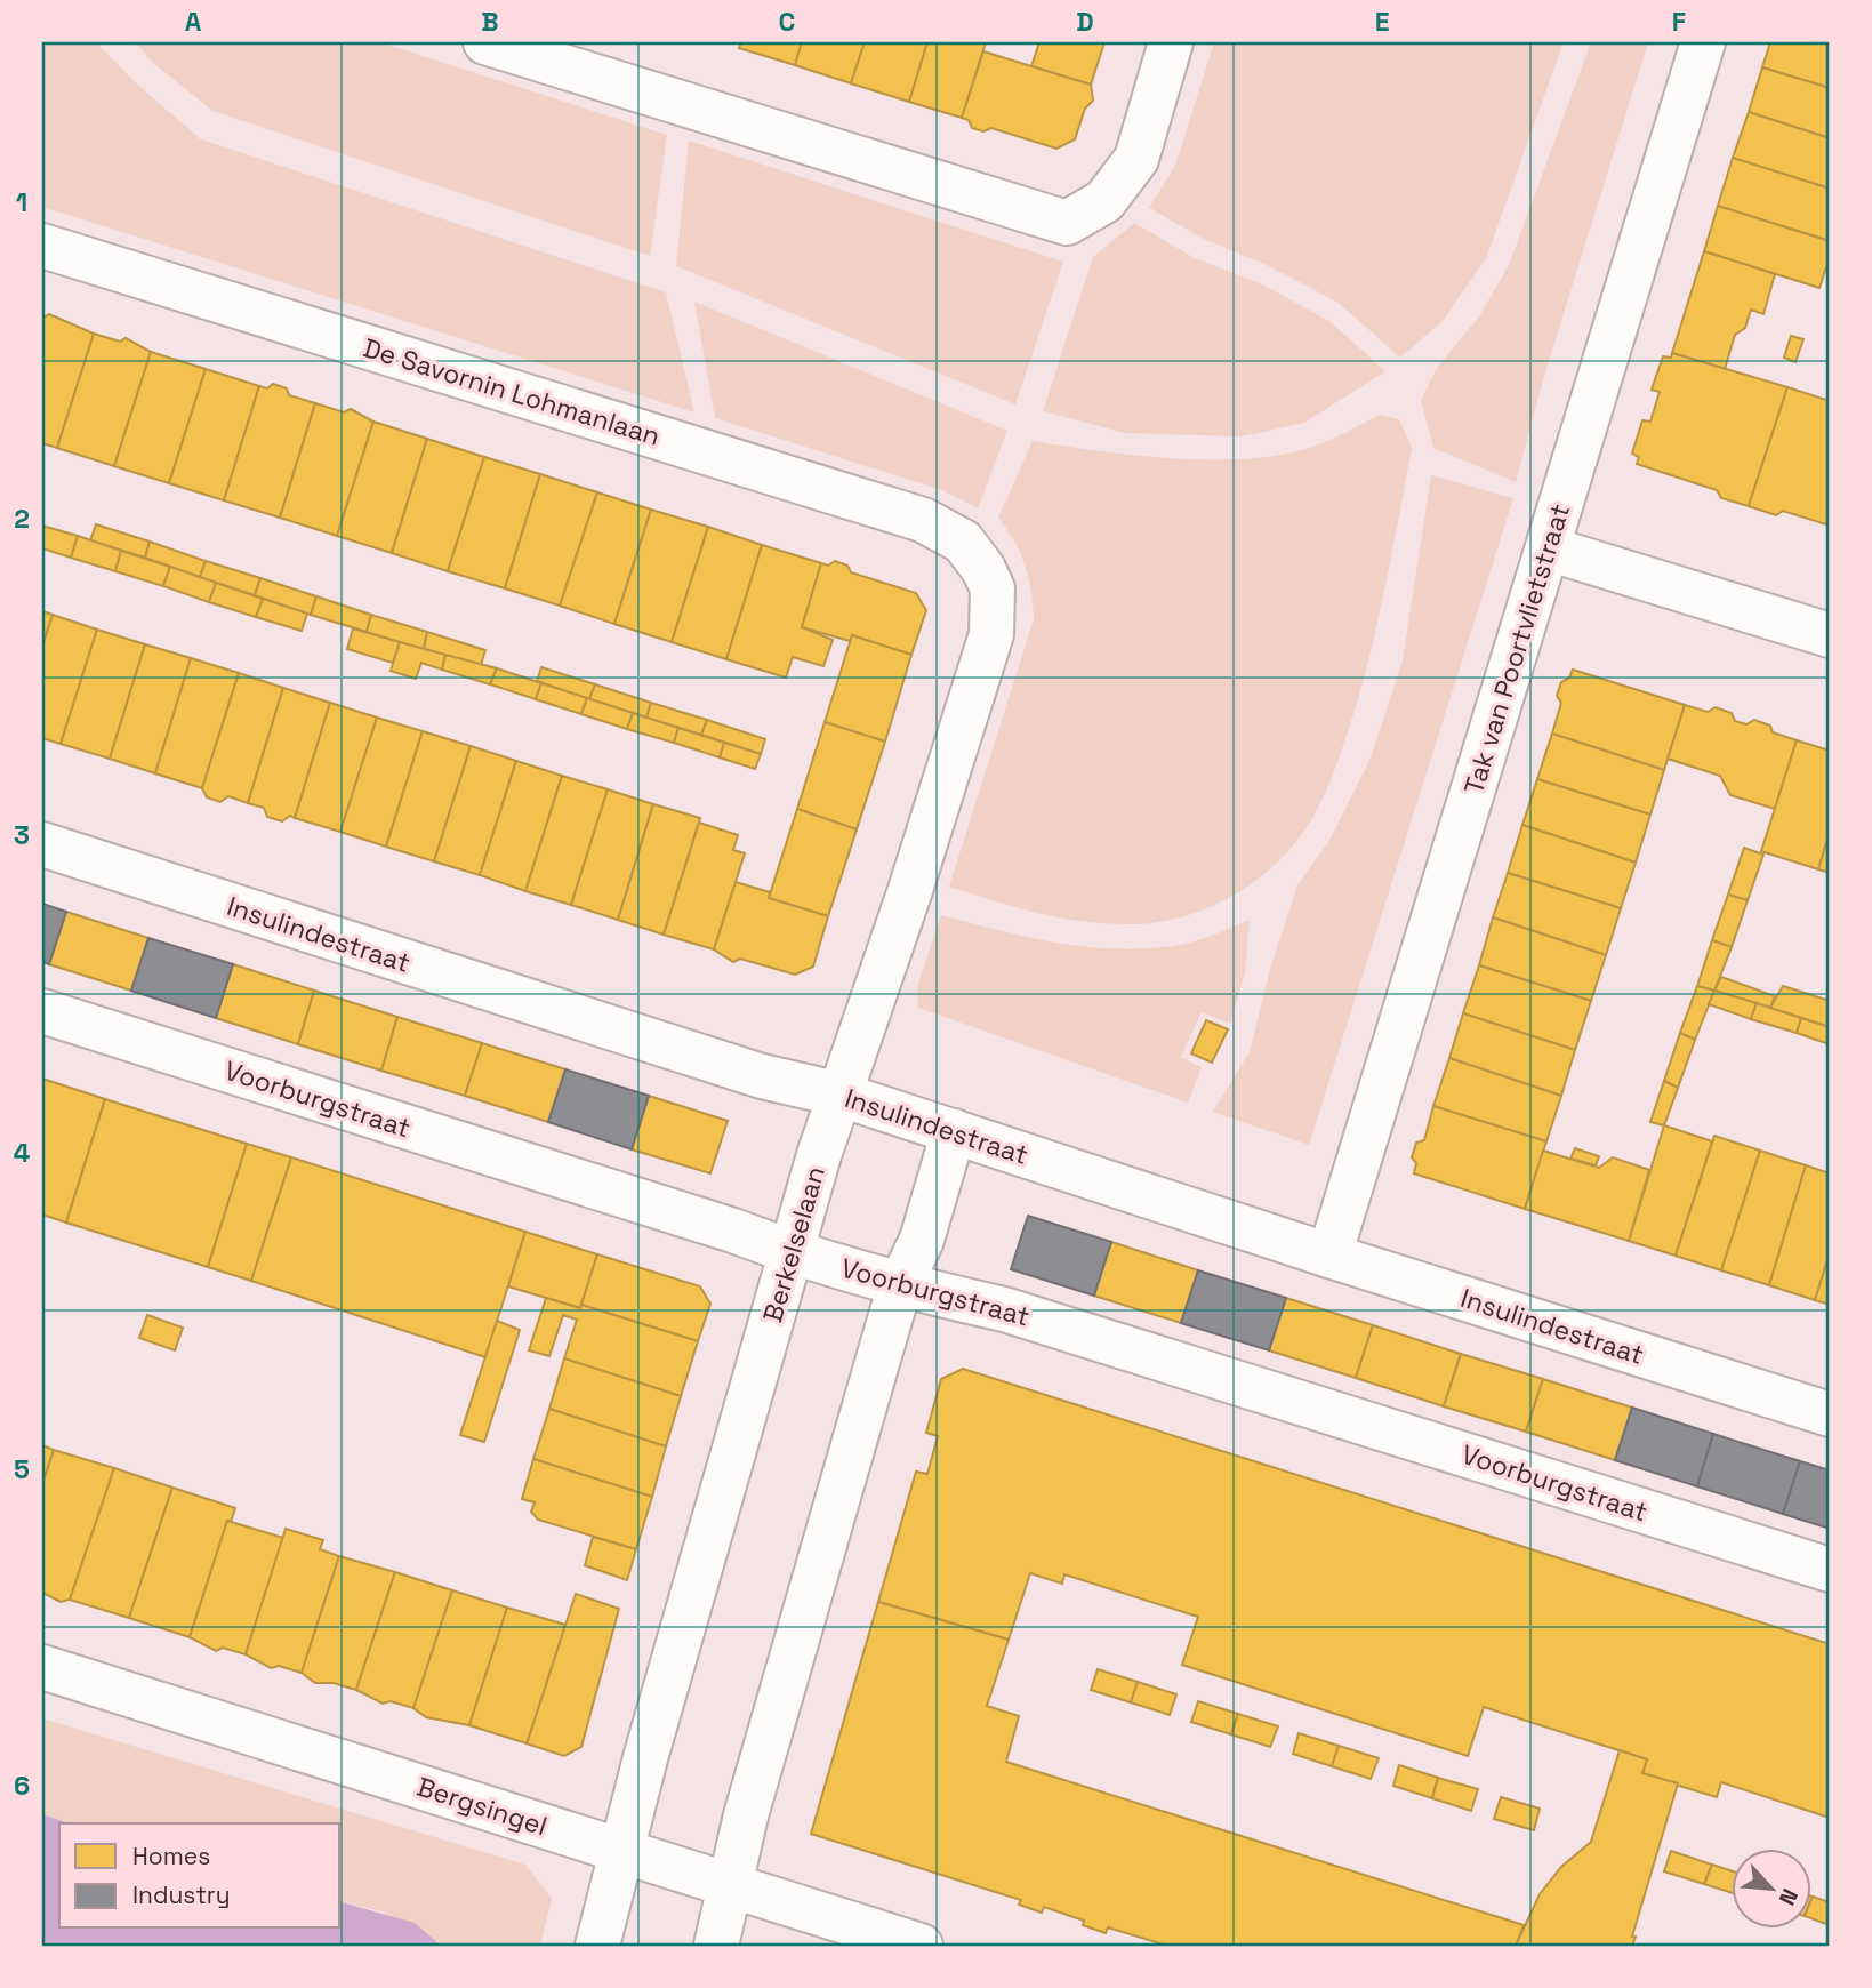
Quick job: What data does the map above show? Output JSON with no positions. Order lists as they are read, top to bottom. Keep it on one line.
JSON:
{"streets":{"street":["De Savornin Lohmanlaan","Tak van Poortvlietstraat","Insulindestraat","Voorburgstraat","Berkelselaan","Bergsingel"]},"crossings":[["De Savornin Lohmanlaan","Berkelselaan"],["Tak van Poortvlietstraat","Insulindestraat"],["Insulindestraat","Berkelselaan"],["Voorburgstraat","Berkelselaan"],["Berkelselaan","Bergsingel"]],"legend":["Homes","Industry"],"north":"bottom right","grid":{"columns":["A","B","C","D","E","F"],"rows":["1","2","3","4","5","6"]}}
